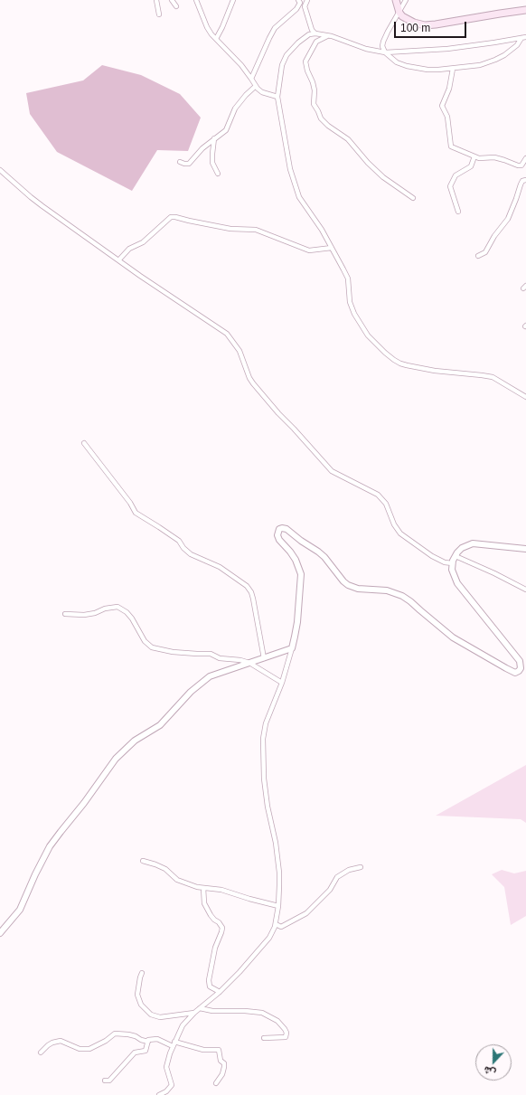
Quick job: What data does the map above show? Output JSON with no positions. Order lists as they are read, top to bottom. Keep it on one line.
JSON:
{"scale_bar":"100 m","north":"bottom"}
